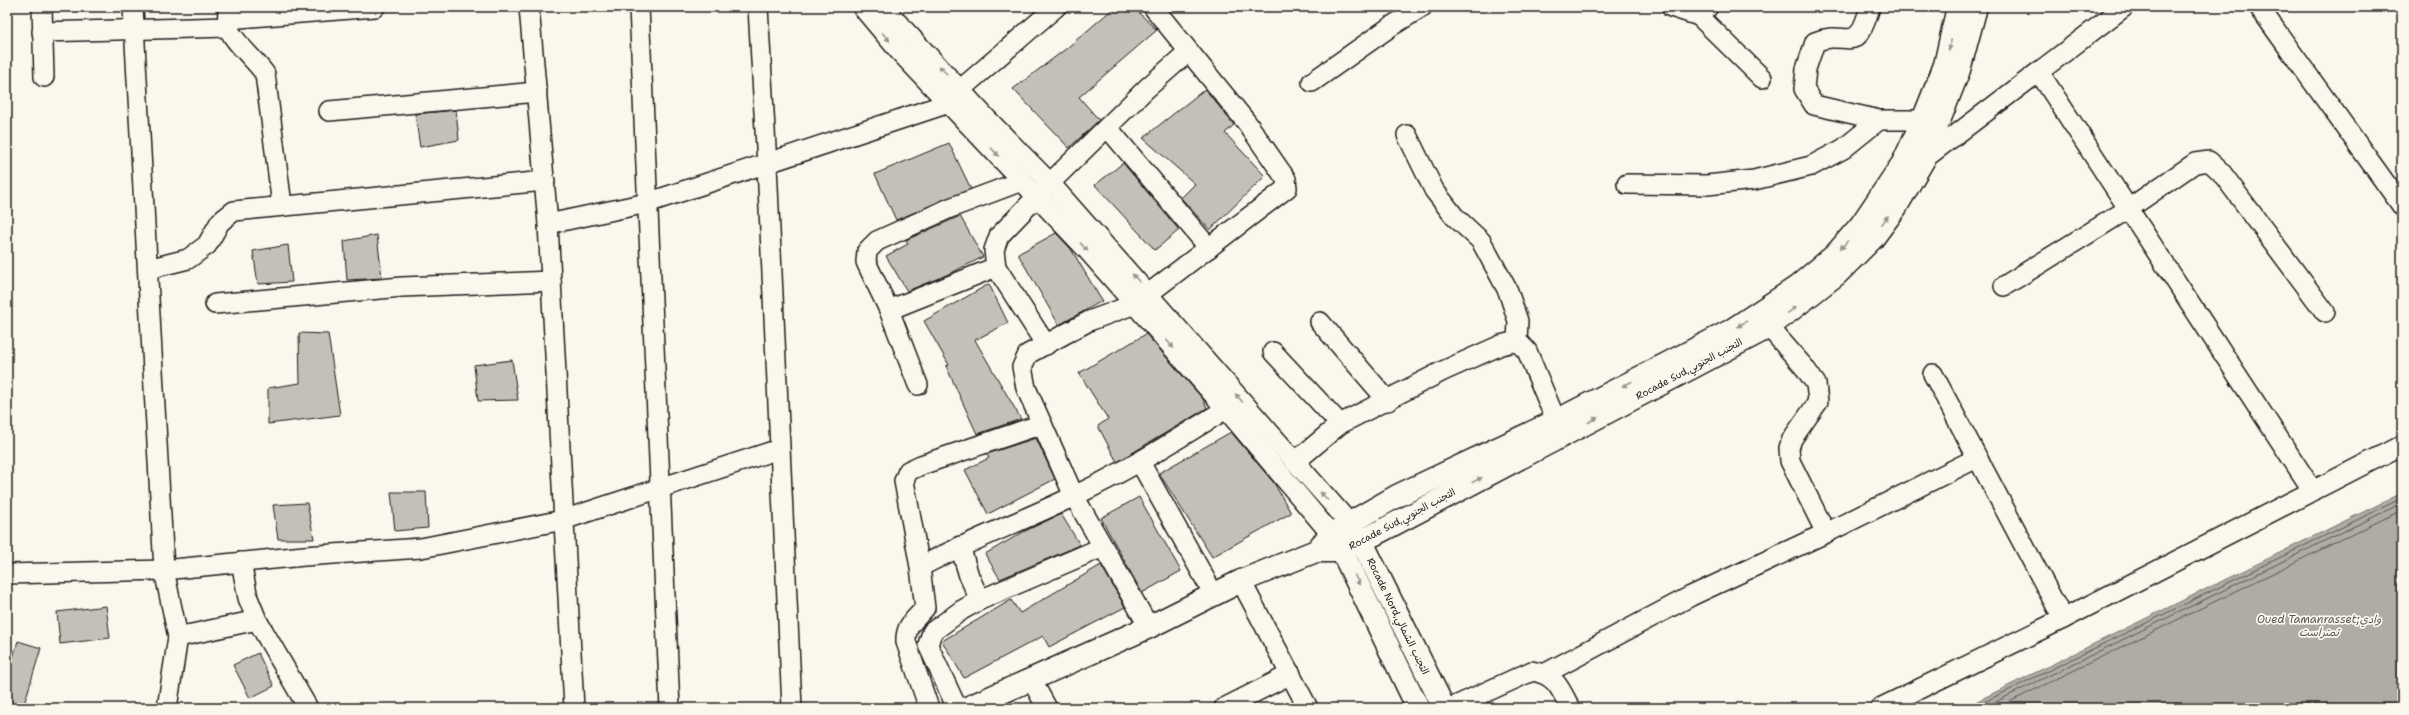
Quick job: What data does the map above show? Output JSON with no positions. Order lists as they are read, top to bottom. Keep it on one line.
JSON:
{"streets":{"main road":["Rocade Sud,التجنب الجنوبي","Rocade Nord,التجنب الشمالي"]},"crossings":[["Rocade Sud,التجنب الجنوبي","Rocade Nord,التجنب الشمالي"]],"water":["Oued Tamanrasset;وادي تمنراست"]}
